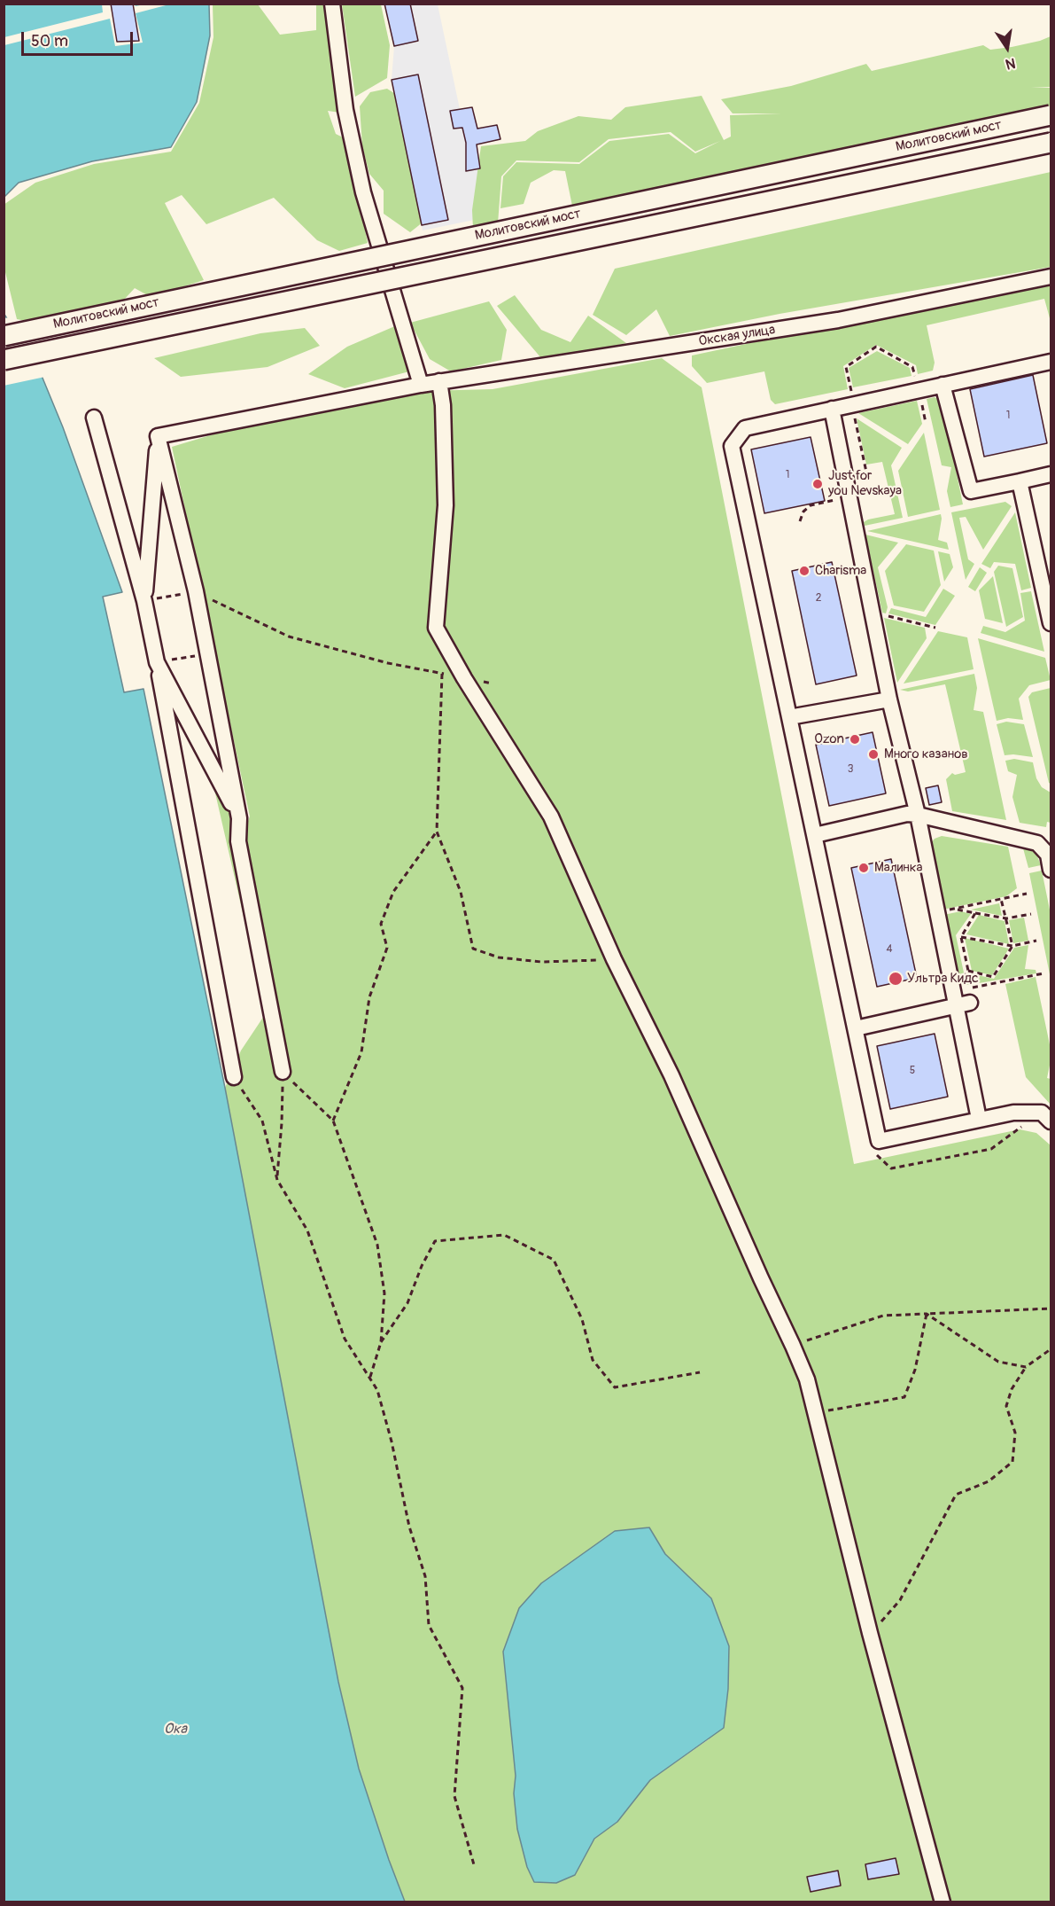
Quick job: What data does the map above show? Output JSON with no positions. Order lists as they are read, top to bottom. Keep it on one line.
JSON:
{"streets":{"main road":["Молитовский мост"],"street":["Окская улица"]},"water":["Ока"],"places":["Just for you Nevskaya","Charisma","Ozon","Много казанов","Малинка","Ультра Кидс"],"house_numbers":["1","1","2","3","4","5"],"scale_bar":"50 m","north":"bottom"}
